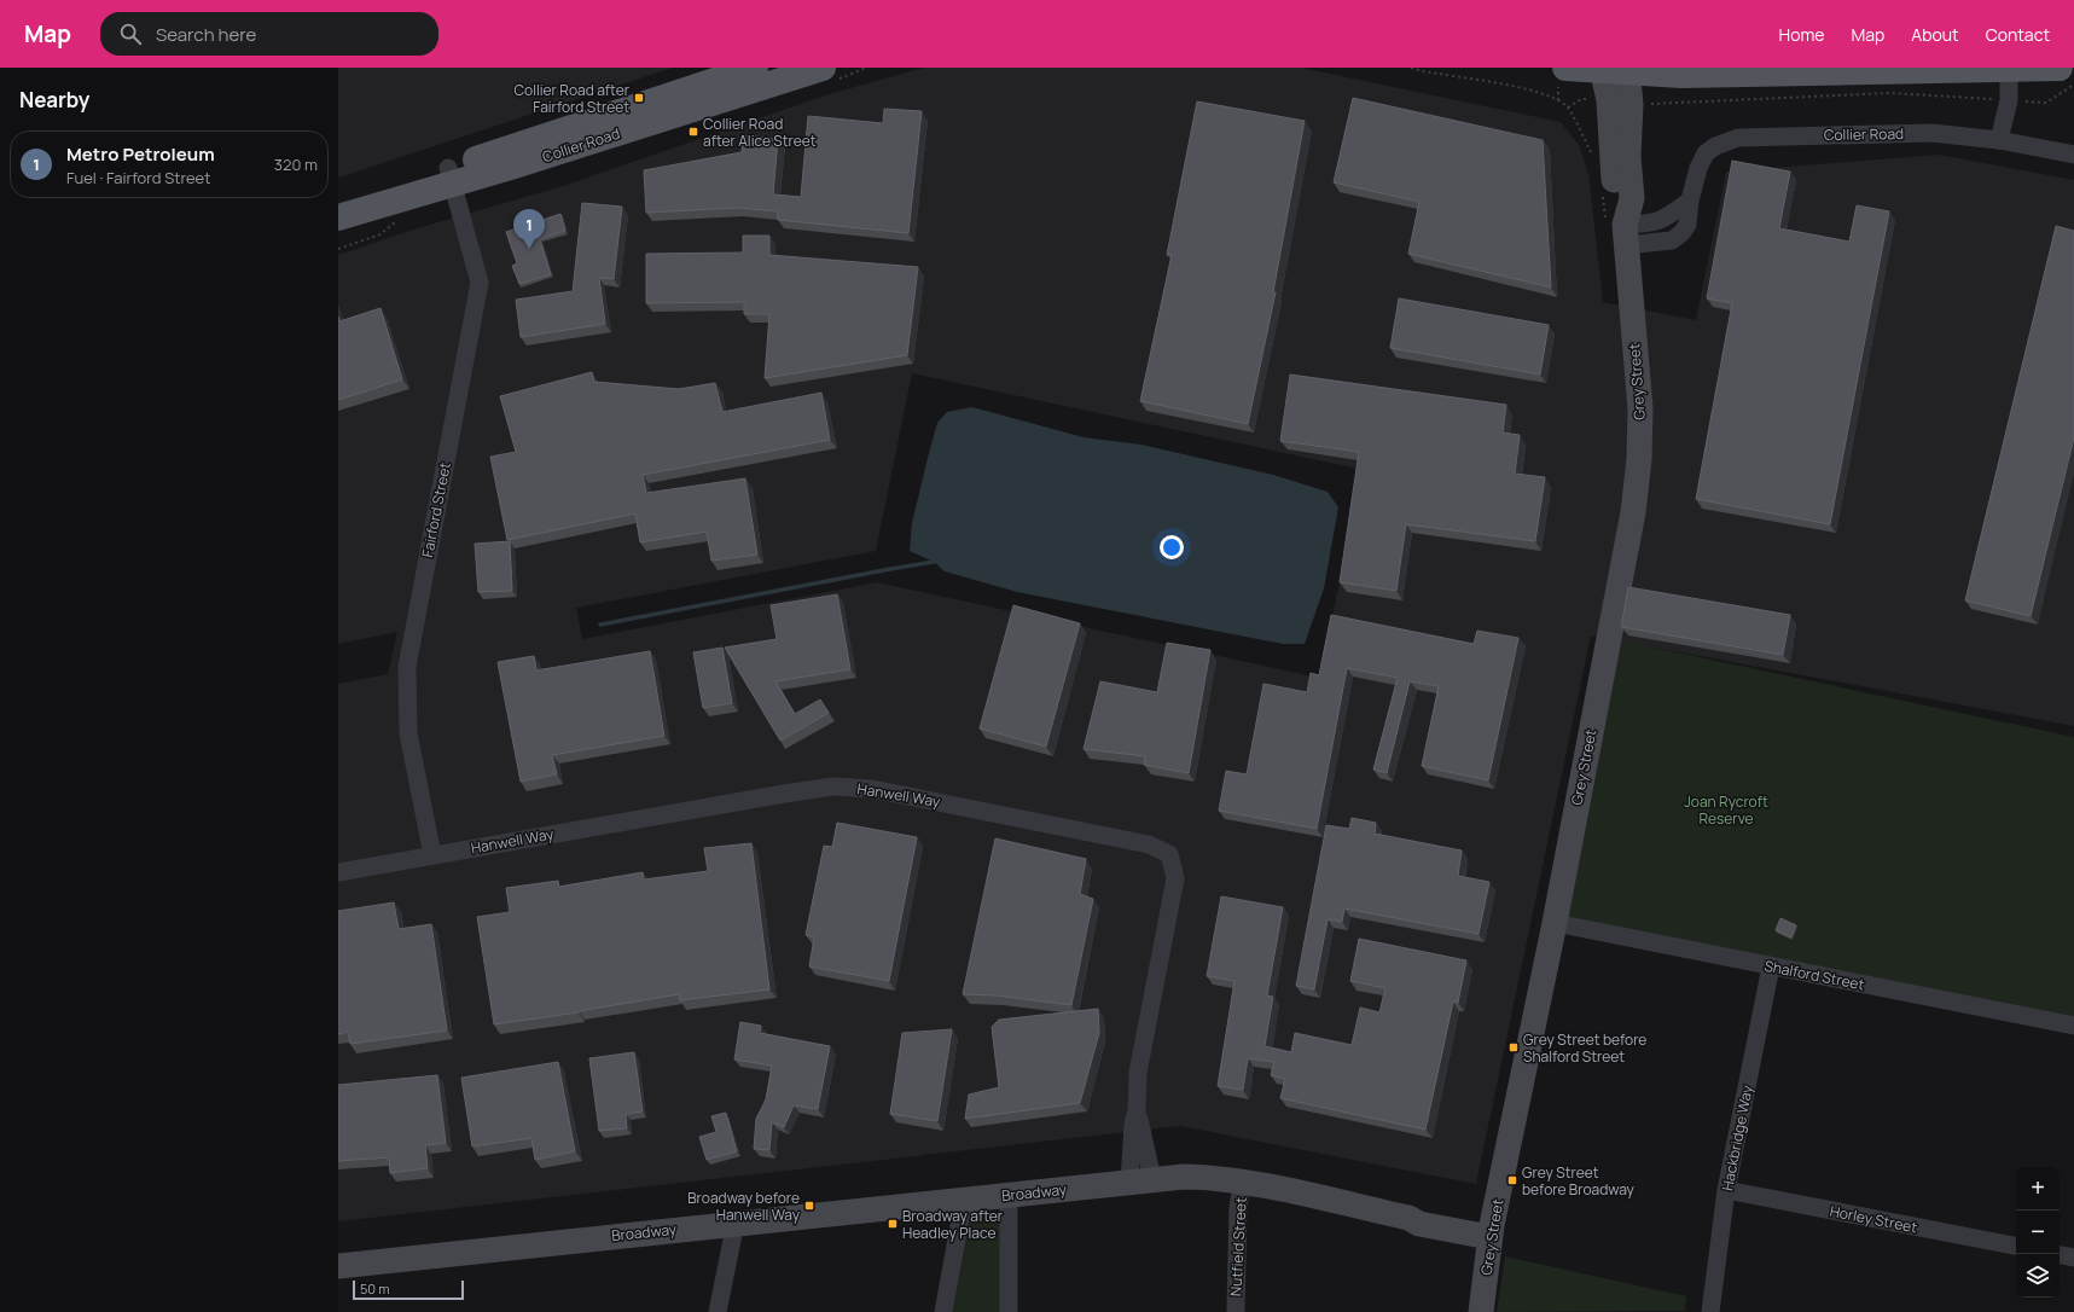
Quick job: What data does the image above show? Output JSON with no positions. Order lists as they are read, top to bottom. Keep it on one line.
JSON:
{"streets":{"main road":["Collier Road"],"street":["Grey Street","Fairford Street","Hanwell Way","Shalford Street","Hackbridge Way","Broadway","Horley Street","Nutfield Street"]},"crossings":[["Collier Road","Grey Street"],["Collier Road","Fairford Street"],["Grey Street","Shalford Street"],["Grey Street","Broadway"],["Fairford Street","Hanwell Way"],["Hanwell Way","Broadway"],["Shalford Street","Hackbridge Way"],["Hackbridge Way","Horley Street"],["Broadway","Nutfield Street"]],"parks":["Joan Rycroft Reserve"],"places":{"transit":["Collier Road after Fairford Street","Collier Road after Alice Street","Grey Street before Shalford Street","Grey Street before Broadway","Broadway before Hanwell Way","Broadway after Headley Place"]},"scale_bar":"50 m","page":{"header":"Map","search":"Search here","nav":["Home","Map","About","Contact"],"heading":"Nearby","list":[{"mark":"1","name":"Metro Petroleum","note":"Fuel · Fairford Street","value":"320 m"}],"pins":"1","map_buttons":["+","−"],"scale":"50 m"}}
